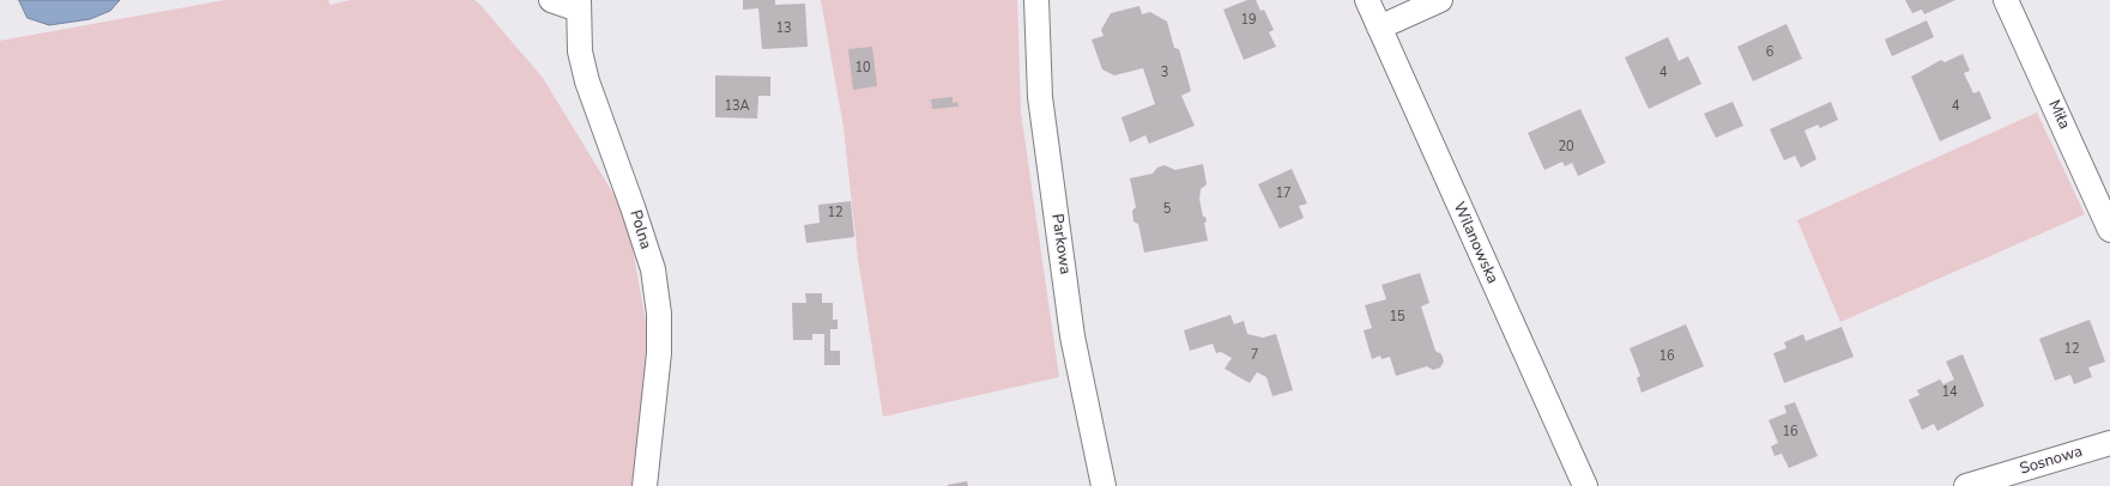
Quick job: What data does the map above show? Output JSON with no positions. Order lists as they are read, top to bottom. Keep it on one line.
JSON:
{"streets":{"street":["Miła","Polna","Wilanowska","Parkowa","Sosnowa"]},"house_numbers":["19","13","6","10","3","4","13A","4","20","17","5","12","15","12","7","16","14","16"]}
